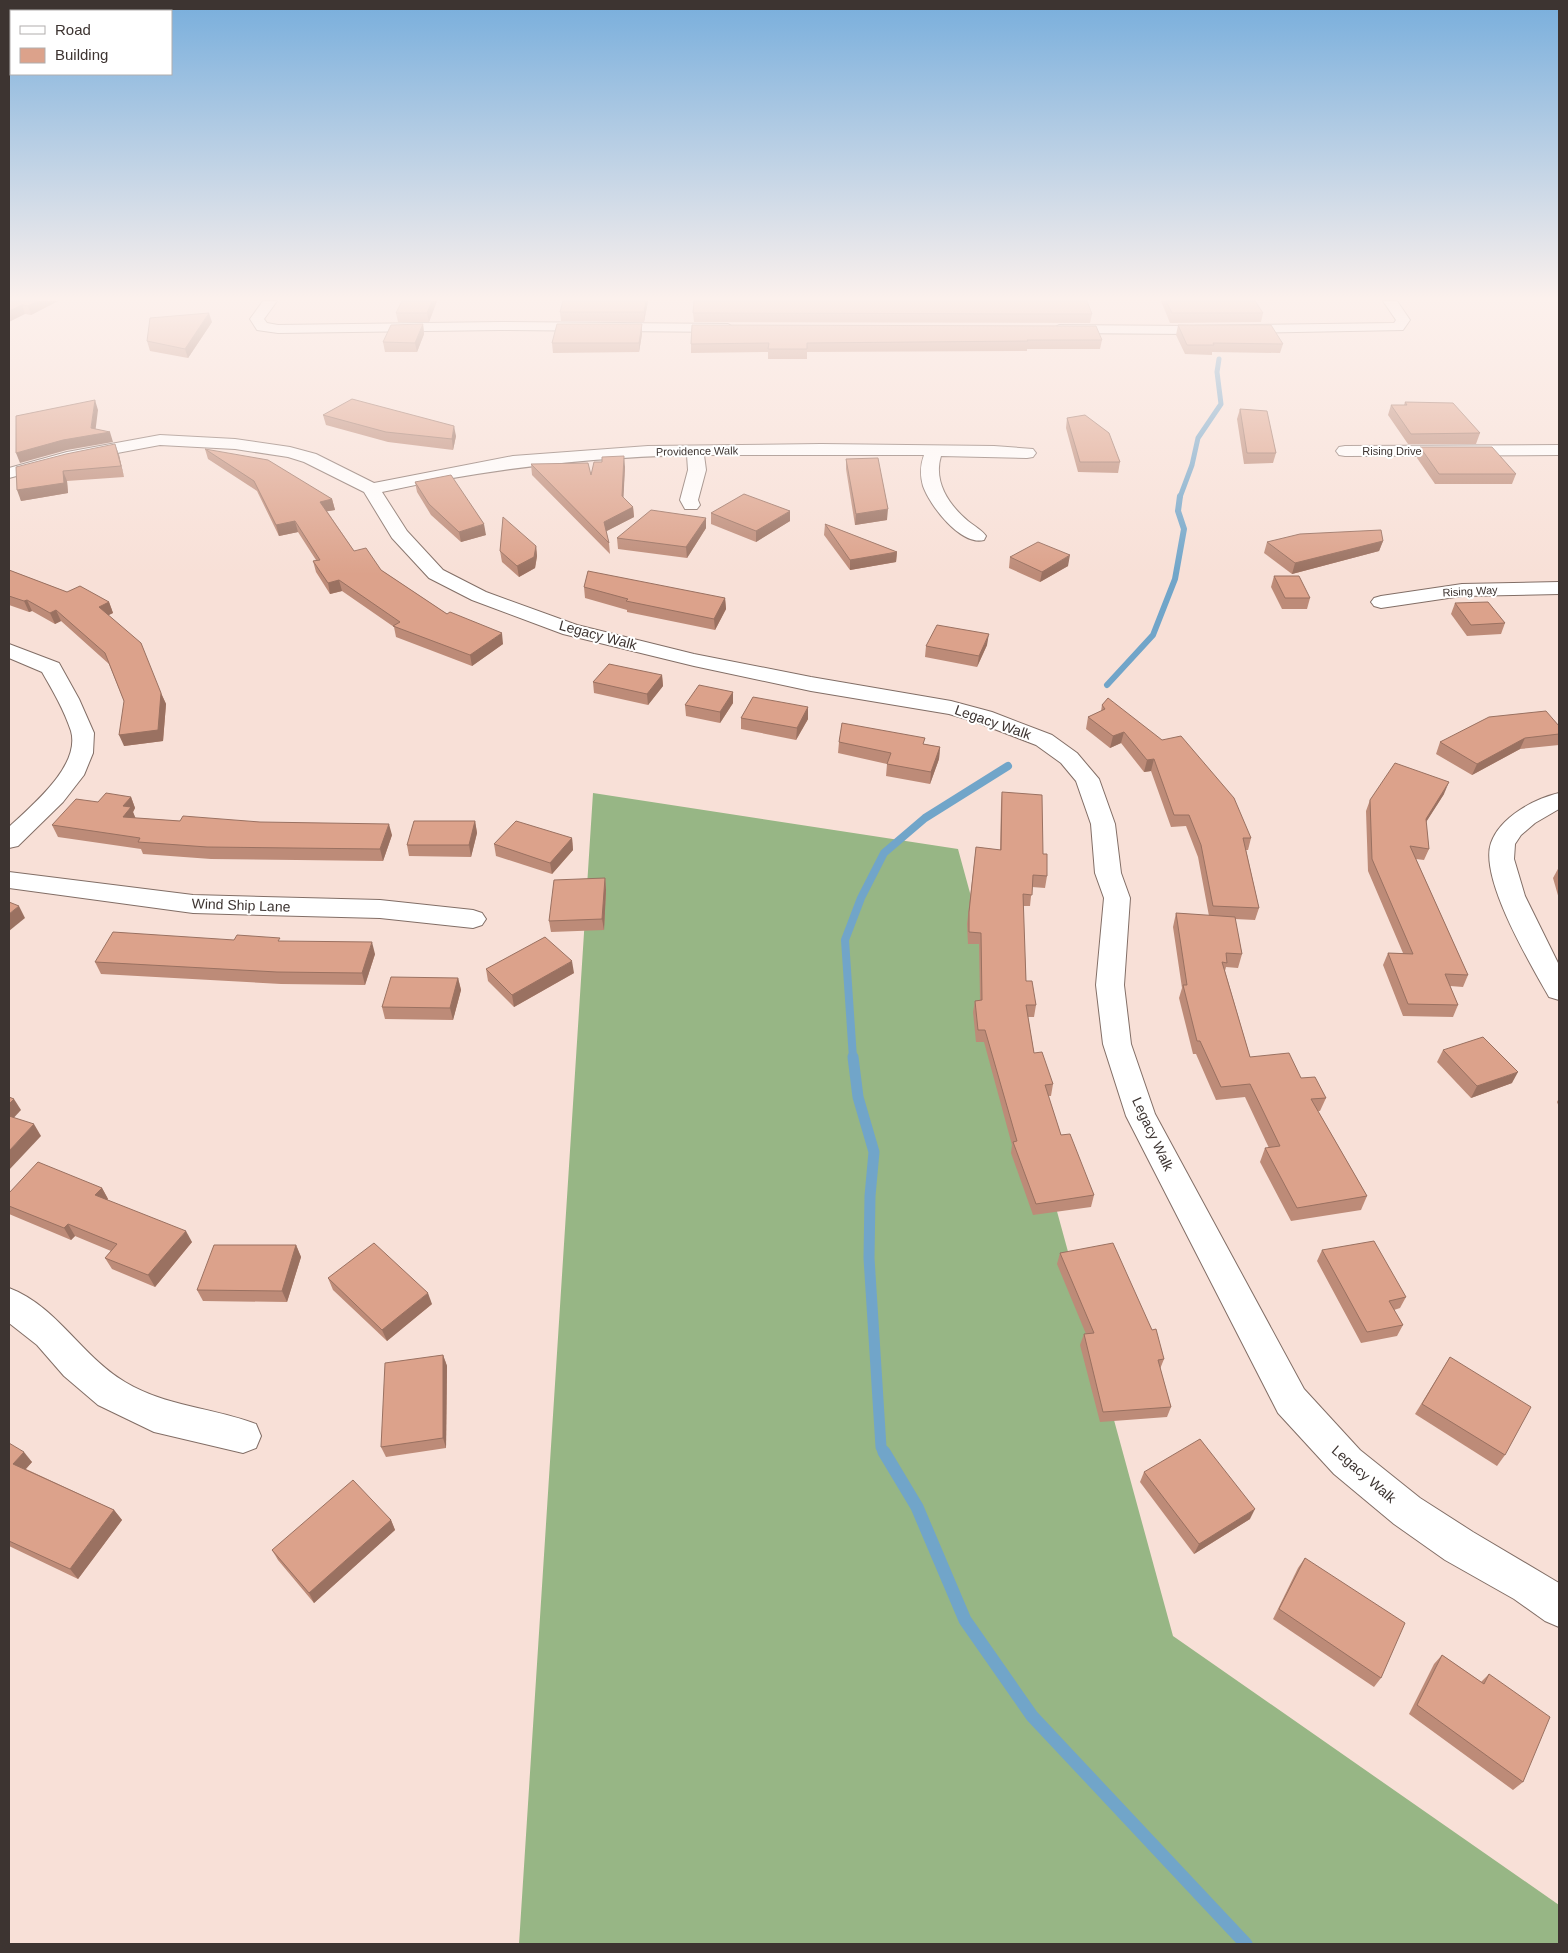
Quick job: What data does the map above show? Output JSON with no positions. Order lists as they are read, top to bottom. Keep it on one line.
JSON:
{"streets":{"street":["Providence Walk","Rising Drive","Rising Way","Legacy Walk","Wind Ship Lane"]},"crossings":[["Providence Walk","Legacy Walk"]],"legend":["Road","Building"]}
